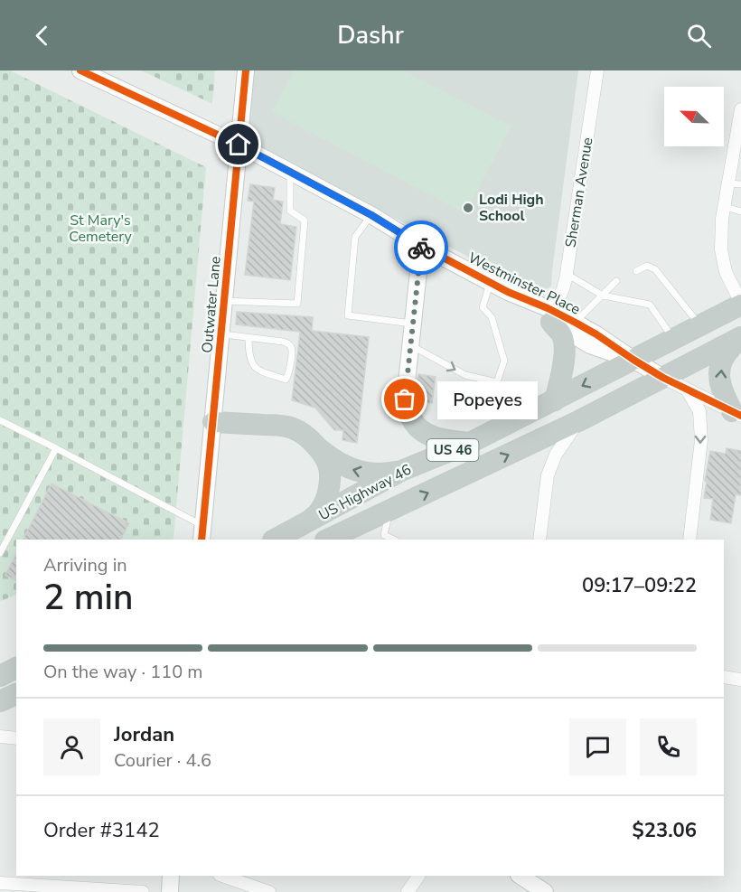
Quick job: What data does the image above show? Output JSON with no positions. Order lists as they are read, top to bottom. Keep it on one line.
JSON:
{"streets":{"highway":["US 46","US Highway 46"],"street":["Sherman Avenue","Westminster Place","Outwater Lane"]},"crossings":[["Sherman Avenue","Westminster Place"],["Westminster Place","Outwater Lane"],["Westminster Place","US 46"],["Westminster Place","US Highway 46"],["US 46","US Highway 46"]],"parks":["St Mary's Cemetery"],"places":["Lodi High School","Popeyes"],"north":"top left","page":{"header":"Dashr","bubble":"Popeyes","heading":["2 min","Arriving in","09:17–09:22"],"panel":["Jordan","Courier · 4.6","Order #3142","$23.06"],"bar":"On the way · 110 m"}}
